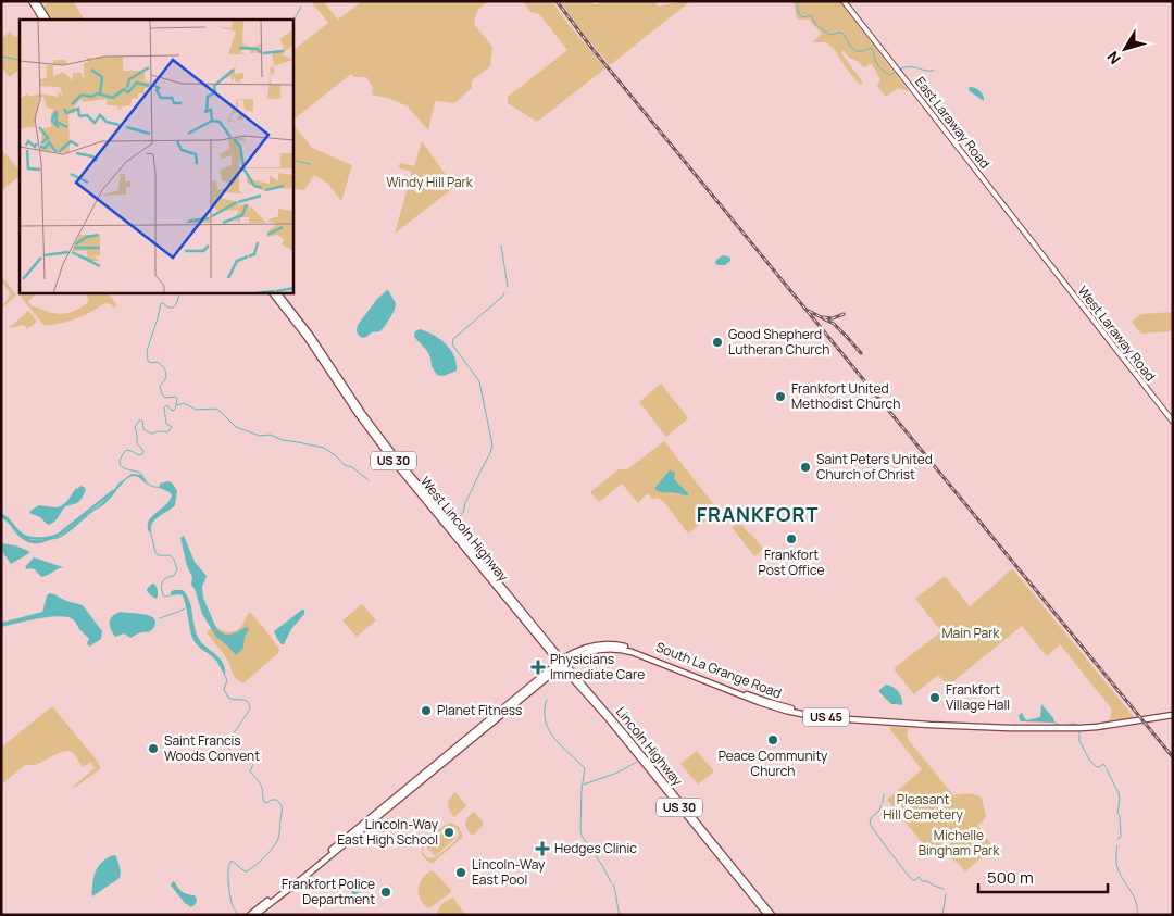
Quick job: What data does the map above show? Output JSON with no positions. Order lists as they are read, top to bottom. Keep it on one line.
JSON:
{"streets":{"main road":["East Laraway Road","West Laraway Road","US 30","West Lincoln Highway","South La Grange Road","US 45","Lincoln Highway"]},"crossings":[["East Laraway Road","West Laraway Road"],["West Lincoln Highway","Lincoln Highway"],["South La Grange Road","Lincoln Highway"]],"districts":["FRANKFORT"],"parks":["Windy Hill Park","Main Park","Pleasant Hill Cemetery","Michelle Bingham Park"],"places":{"other":["Good Shepherd Lutheran Church","Frankfort United Methodist Church","Saint Peters United Church of Christ","Frankfort Post Office","Frankfort Village Hall","Planet Fitness","Peace Community Church","Saint Francis Woods Convent","Lincoln-Way East High School","Lincoln-Way East Pool","Frankfort Police Department"],"health":["Physicians Immediate Care","Hedges Clinic"]},"scale_bar":"500 m","north":"bottom left"}
